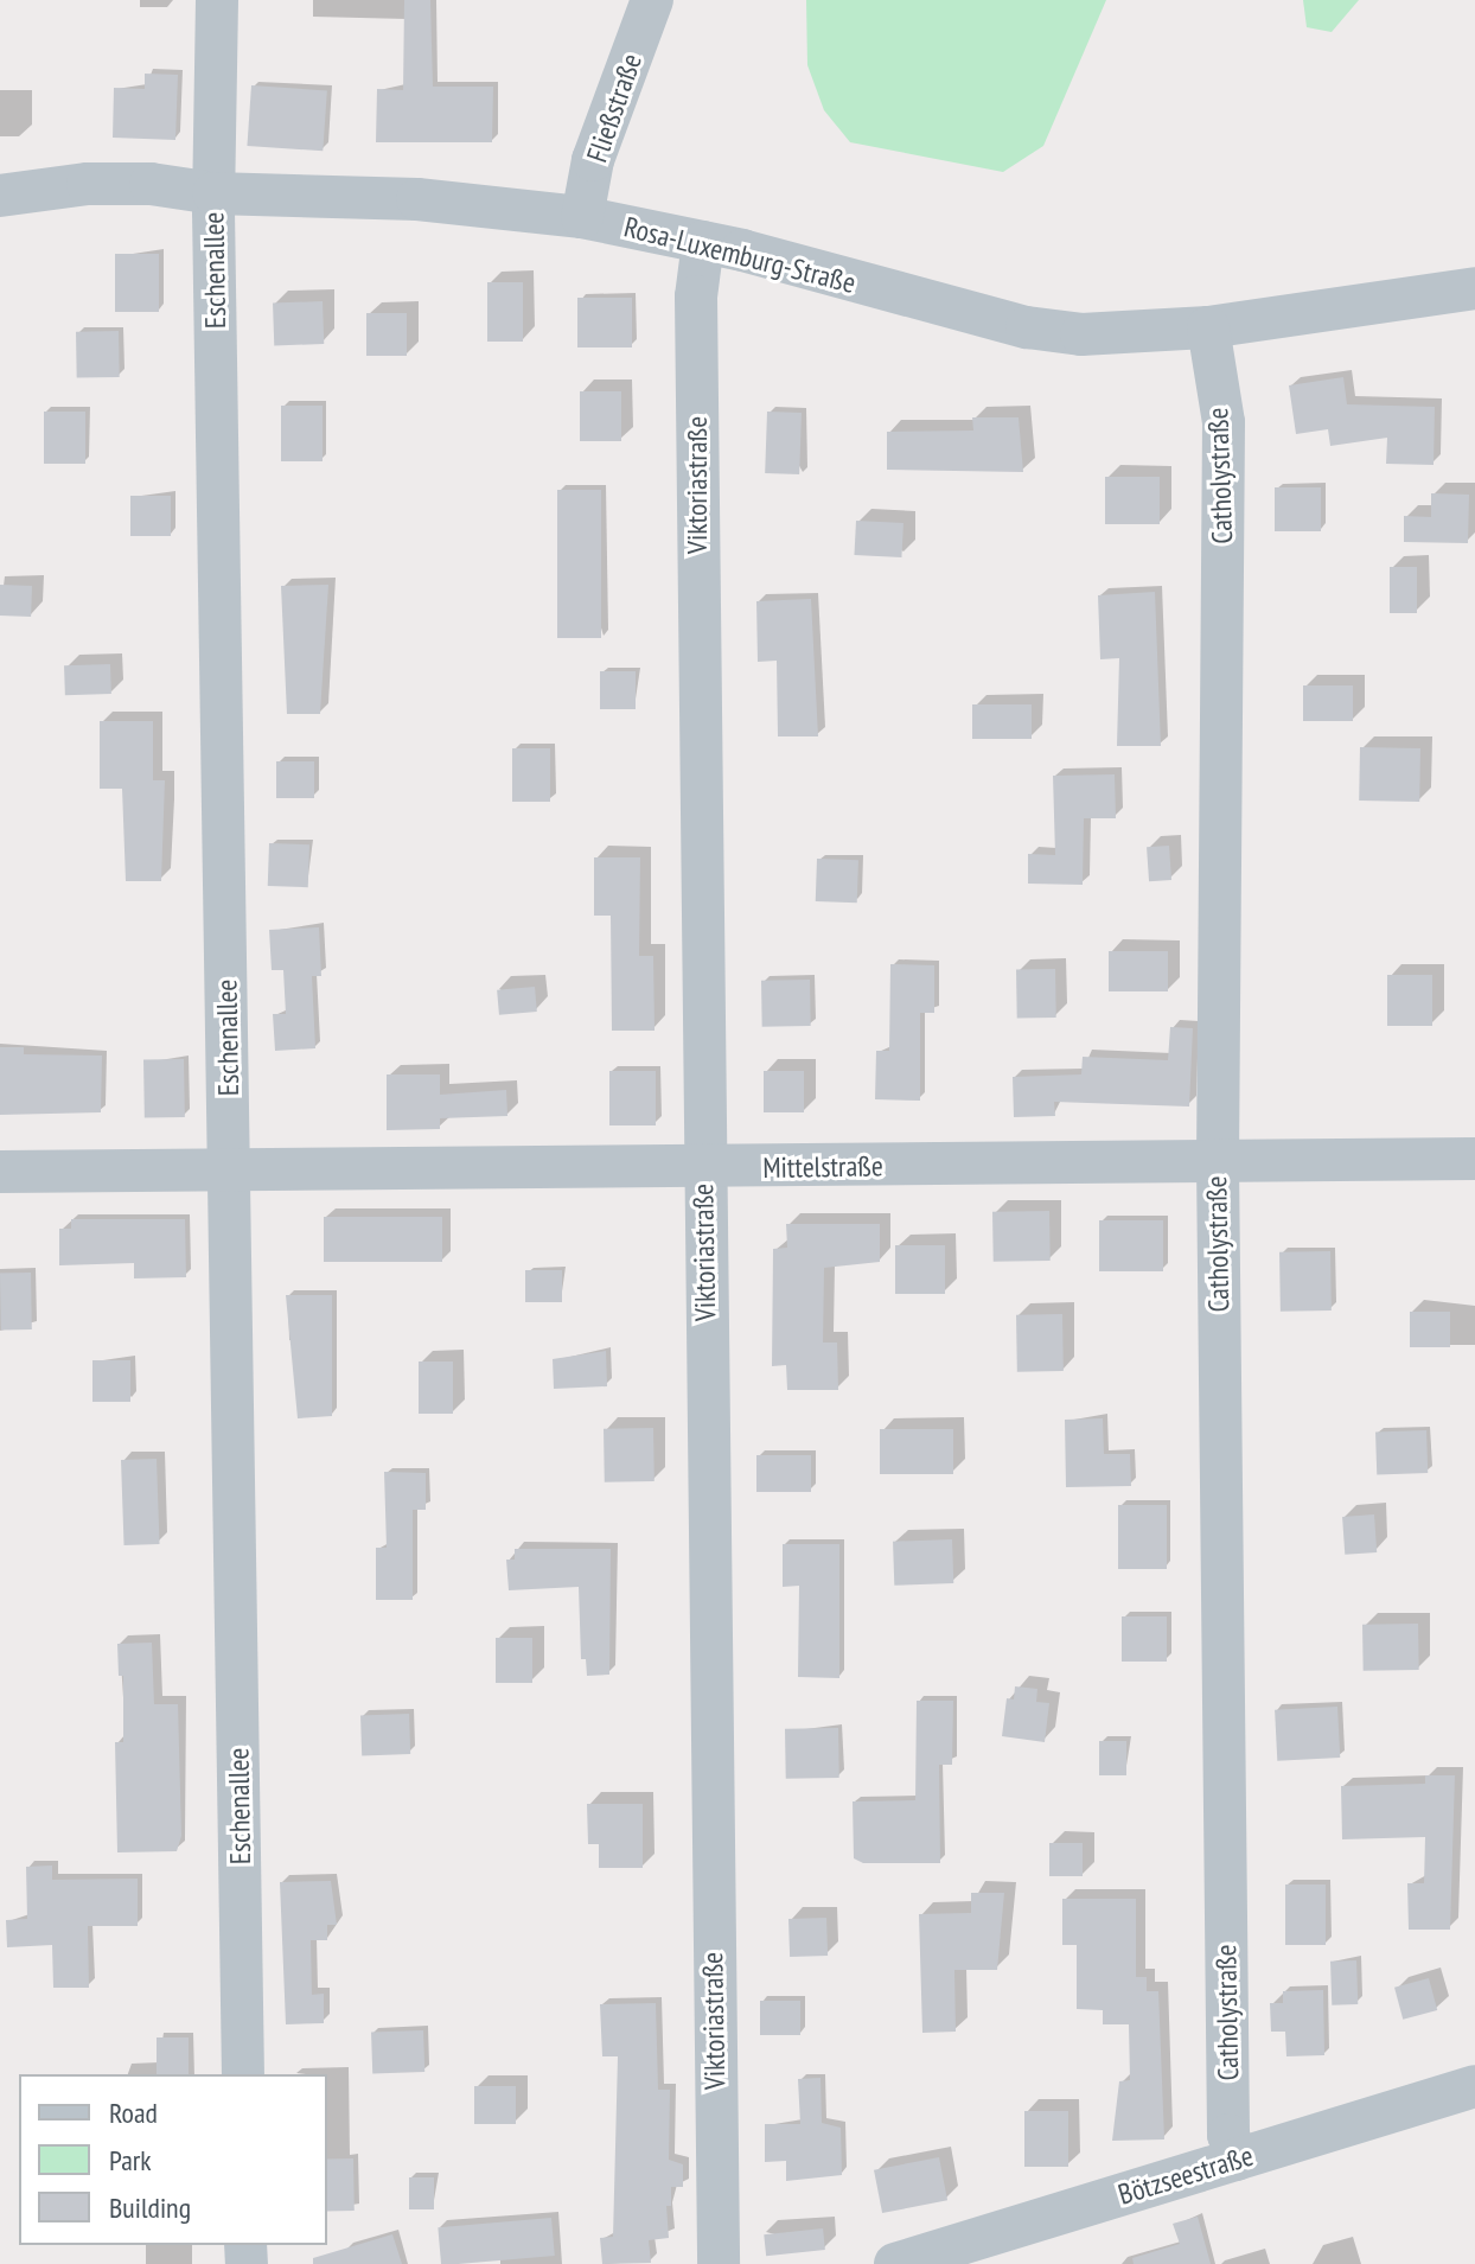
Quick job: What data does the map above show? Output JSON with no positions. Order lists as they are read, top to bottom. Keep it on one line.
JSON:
{"streets":{"street":["Fließstraße","Rosa-Luxemburg-Straße","Eschenallee","Catholystraße","Viktoriastraße","Mittelstraße","Bötzseestraße"]},"crossings":[["Fließstraße","Rosa-Luxemburg-Straße"],["Rosa-Luxemburg-Straße","Eschenallee"],["Rosa-Luxemburg-Straße","Catholystraße"],["Rosa-Luxemburg-Straße","Viktoriastraße"],["Eschenallee","Mittelstraße"],["Catholystraße","Mittelstraße"],["Catholystraße","Bötzseestraße"],["Viktoriastraße","Mittelstraße"]],"legend":["Road","Park","Building"]}
